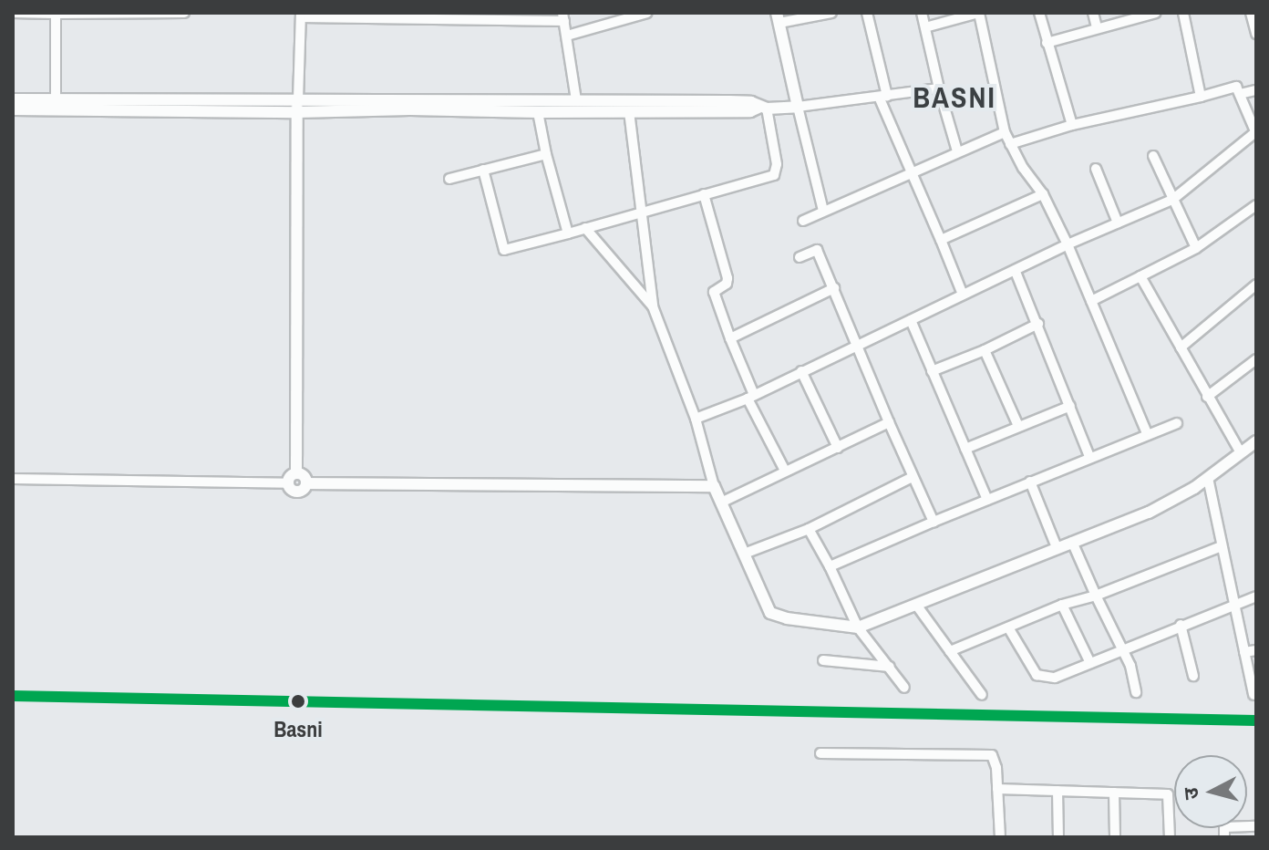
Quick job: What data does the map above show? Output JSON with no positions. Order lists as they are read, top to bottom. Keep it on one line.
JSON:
{"districts":["BASNI"],"places":["Basni"],"north":"left"}
